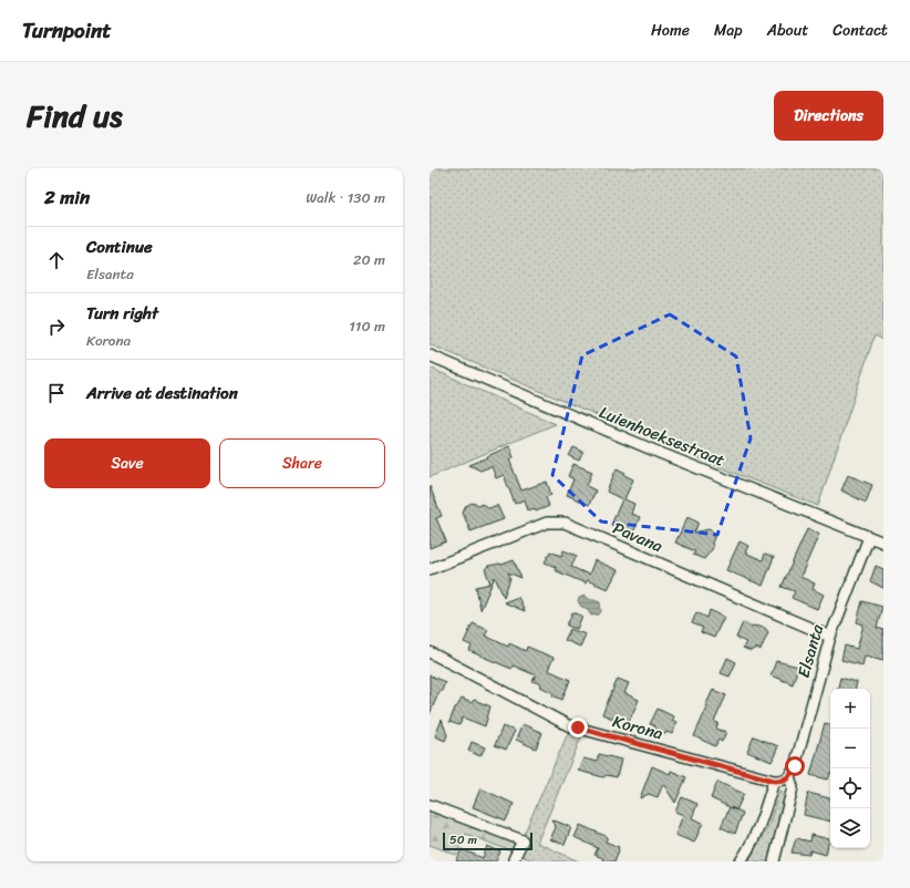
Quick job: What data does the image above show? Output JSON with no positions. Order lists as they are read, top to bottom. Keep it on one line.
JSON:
{"streets":{"street":["Luienhoeksestraat","Pavana","Elsanta","Korona"]},"crossings":[["Luienhoeksestraat","Elsanta"],["Pavana","Elsanta"]],"scale_bar":"50 m","page":{"header":"Turnpoint","nav":["Home","Map","About","Contact"],"title":"Find us","buttons":["Directions",["Save","Share"]],"heading":["2 min","Walk · 130 m"],"list":[["Continue","Elsanta","20 m"],["Turn right","Korona","110 m"],"Arrive at destination"],"map_buttons":["+","−"],"scale":"50 m"}}
